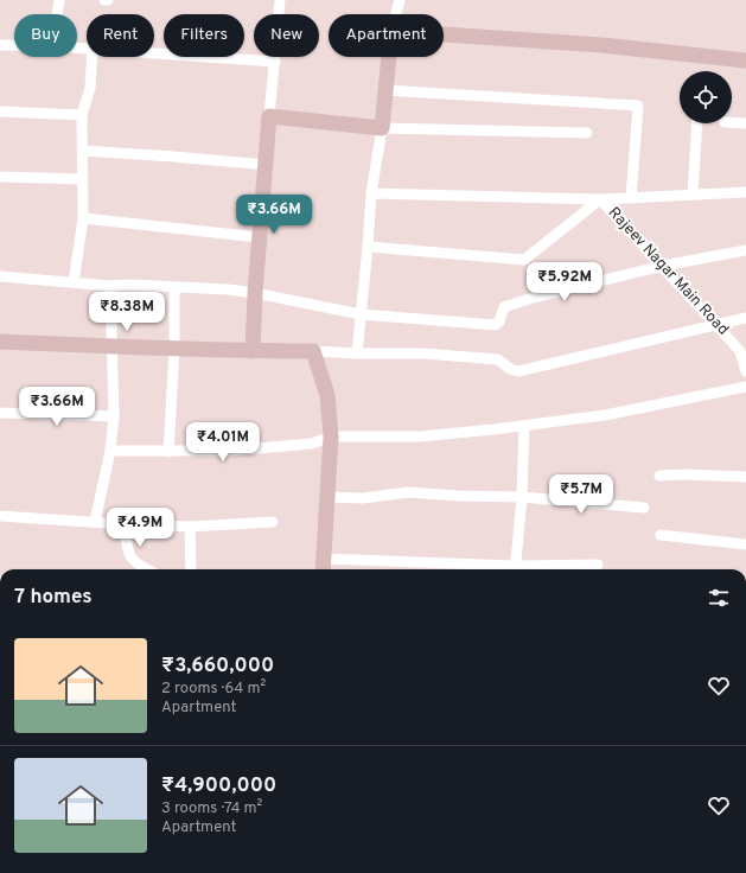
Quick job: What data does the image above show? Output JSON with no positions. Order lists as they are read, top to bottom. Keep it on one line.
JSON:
{"streets":{"street":["Rajeev Nagar Main Road"]},"page":{"chip":["Buy","Rent","Filters","New","Apartment"],"price":["₹3.66M","₹5.92M","₹8.38M","₹3.66M","₹4.01M","₹5.7M","₹4.9M"],"heading":"7 homes","list":[{"name":"₹3,660,000","note":"2 rooms · 64 m² · Apartment"},{"name":"₹4,900,000","note":"3 rooms · 74 m² · Apartment"}]}}
